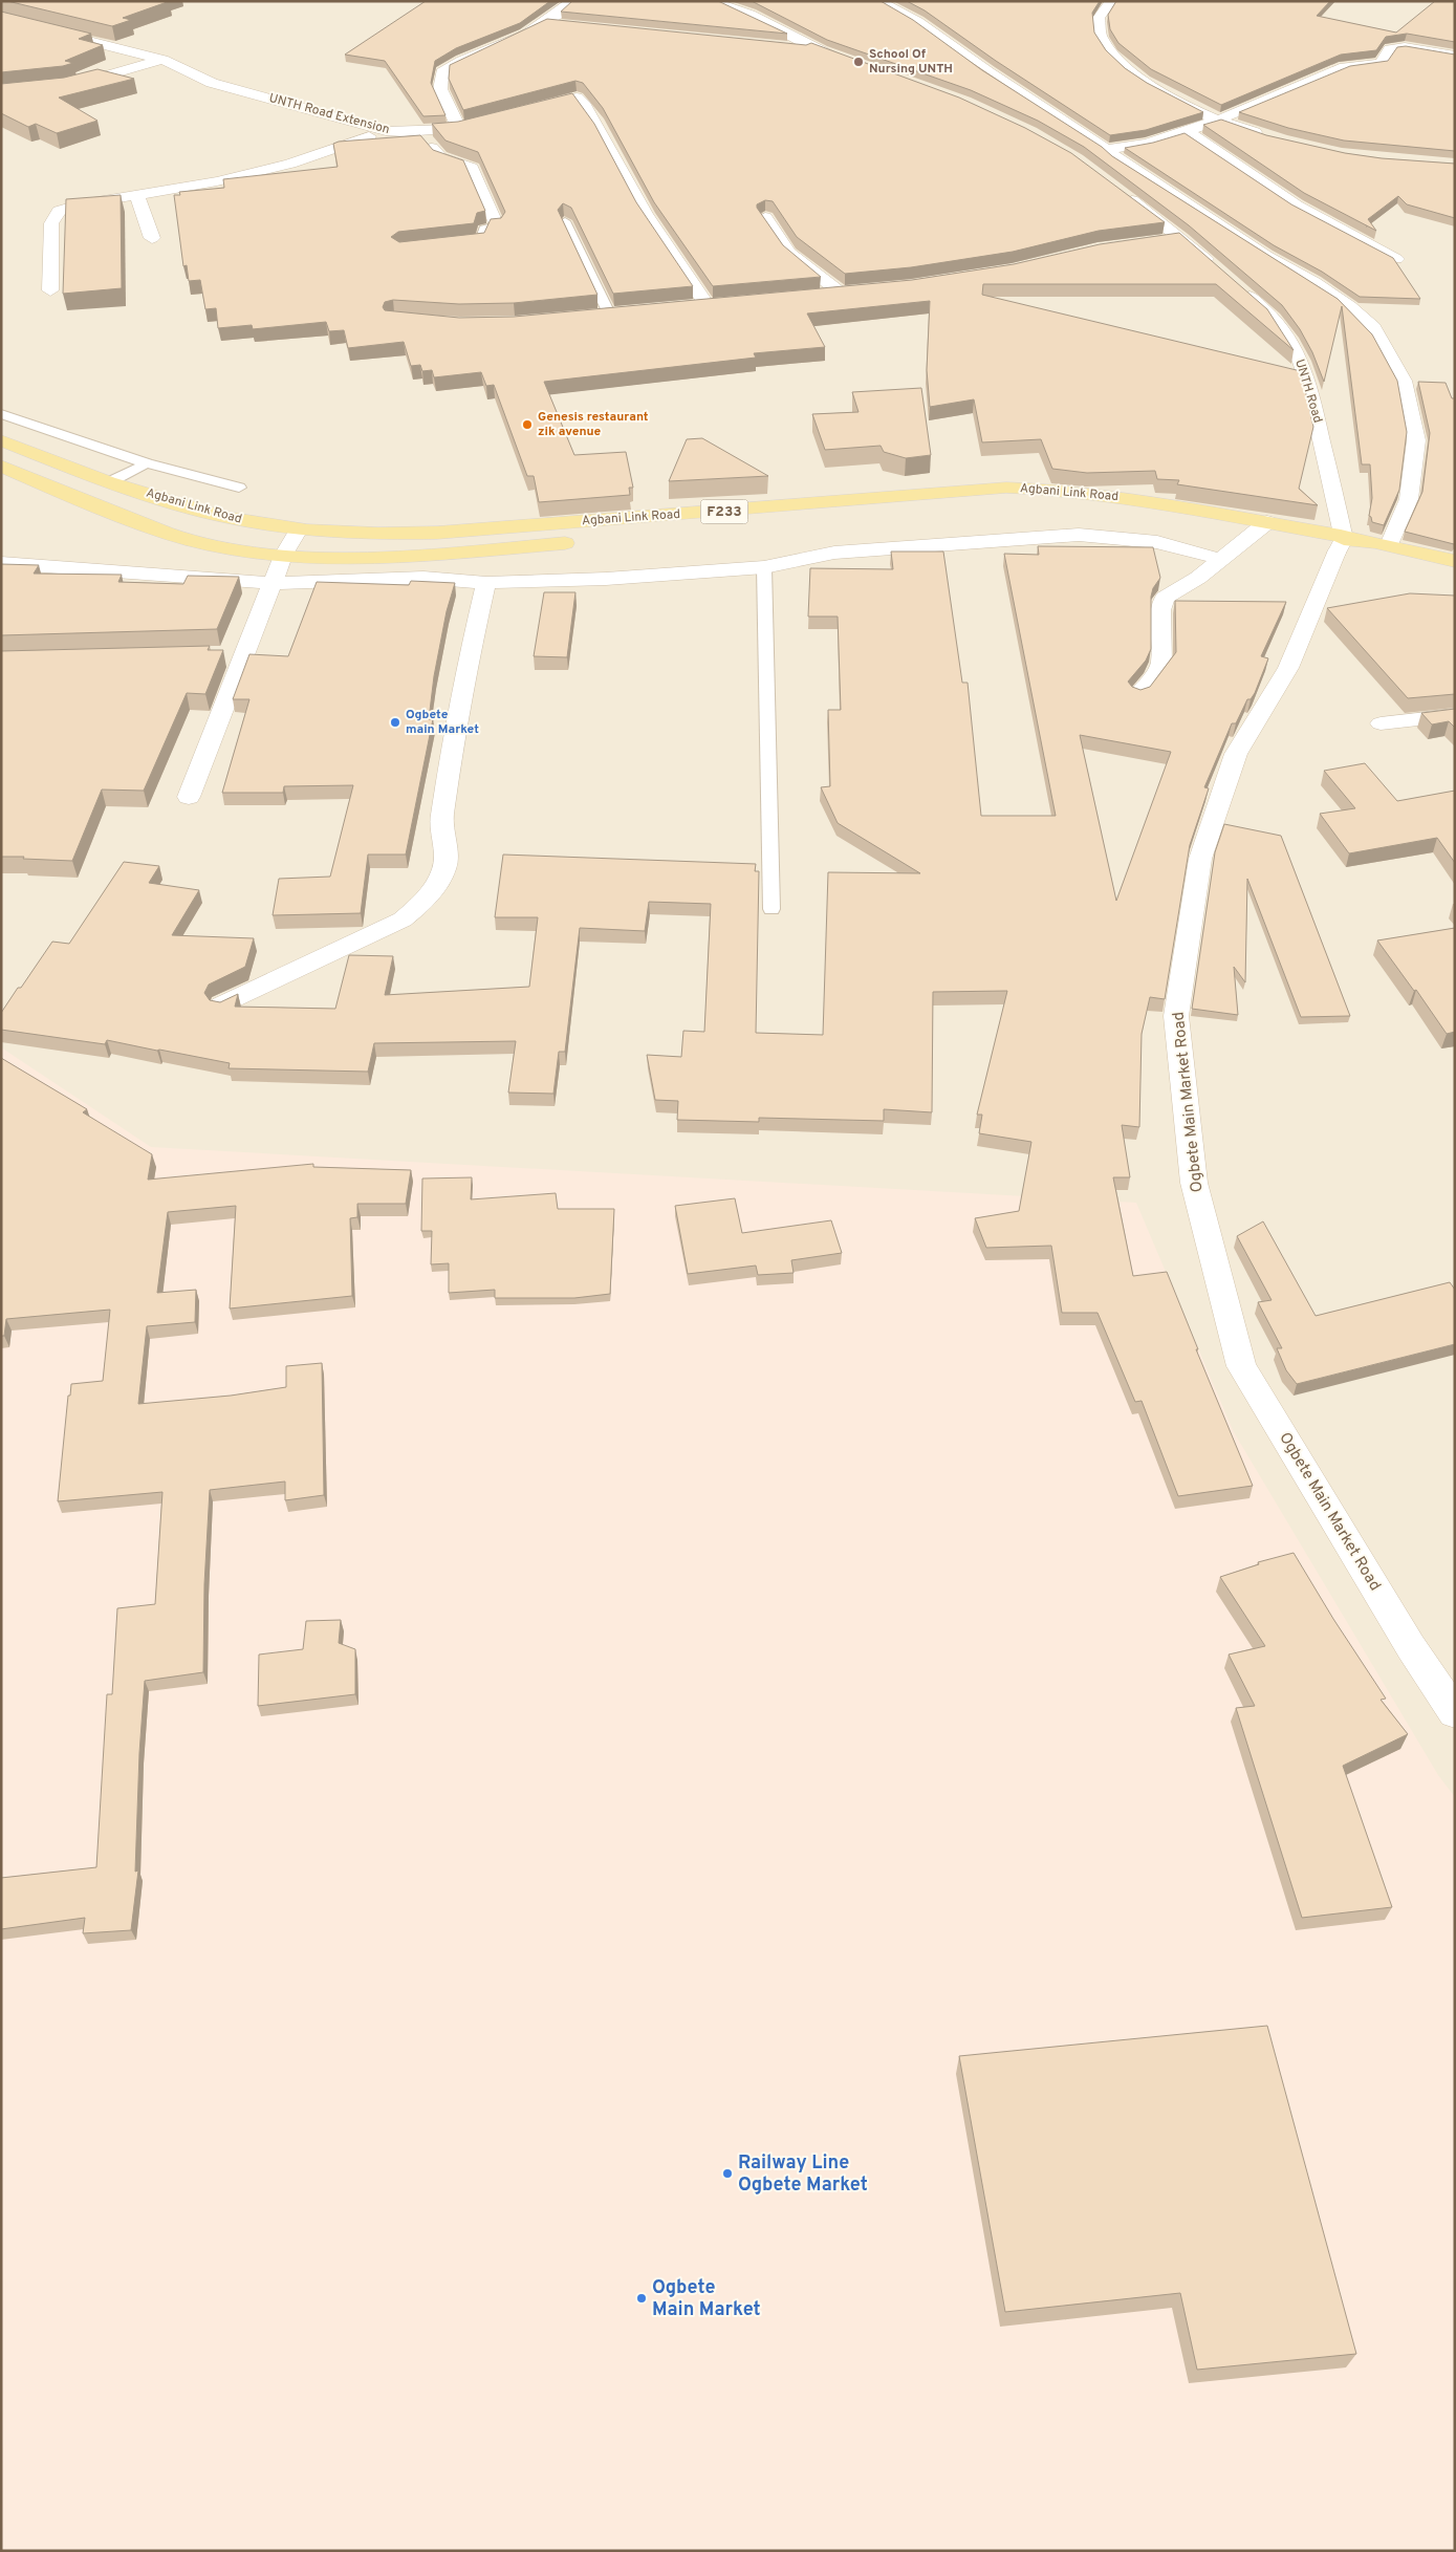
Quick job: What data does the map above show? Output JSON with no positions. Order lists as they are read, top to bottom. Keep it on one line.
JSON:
{"streets":{"main road":["Agbani Link Road","F233"],"street":["UNTH Road Extension","UNTH Road","Ogbete Main Market Road"]},"crossings":[["UNTH Road","Agbani Link Road"],["UNTH Road","Ogbete Main Market Road"],["Agbani Link Road","Ogbete Main Market Road"]],"places":["School Of Nursing UNTH","Genesis restaurant zik avenue","Ogbete main Market","Railway Line Ogbete Market","Ogbete Main Market"]}
